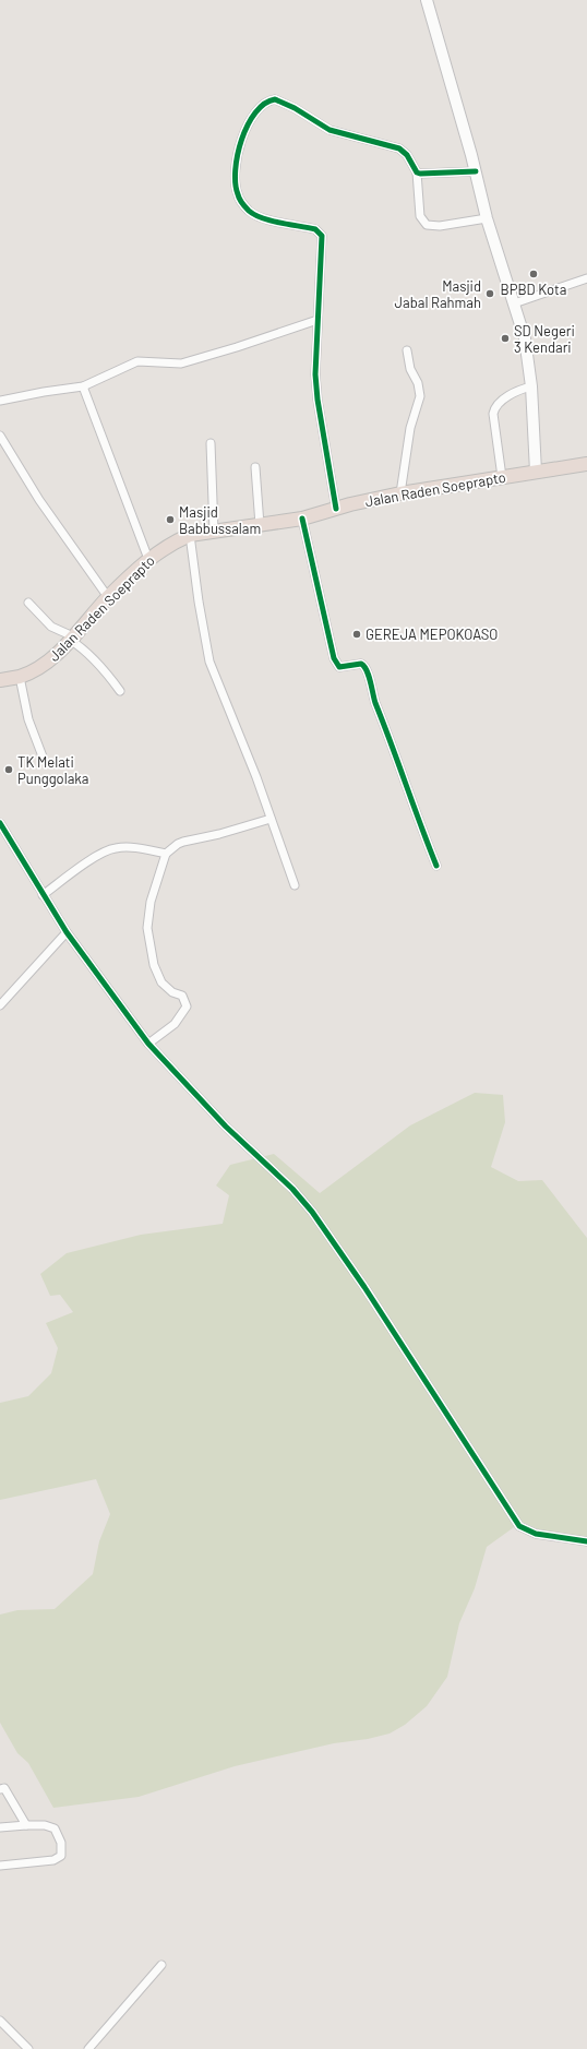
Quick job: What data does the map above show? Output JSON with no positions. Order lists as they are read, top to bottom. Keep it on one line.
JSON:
{"streets":{"highway":["Jalan Raden Soeprapto"]},"places":["BPBD Kota","Masjid Jabal Rahmah","SD Negeri 3 Kendari","Masjid Babbussalam","GEREJA MEPOKOASO","TK Melati Punggolaka"]}
